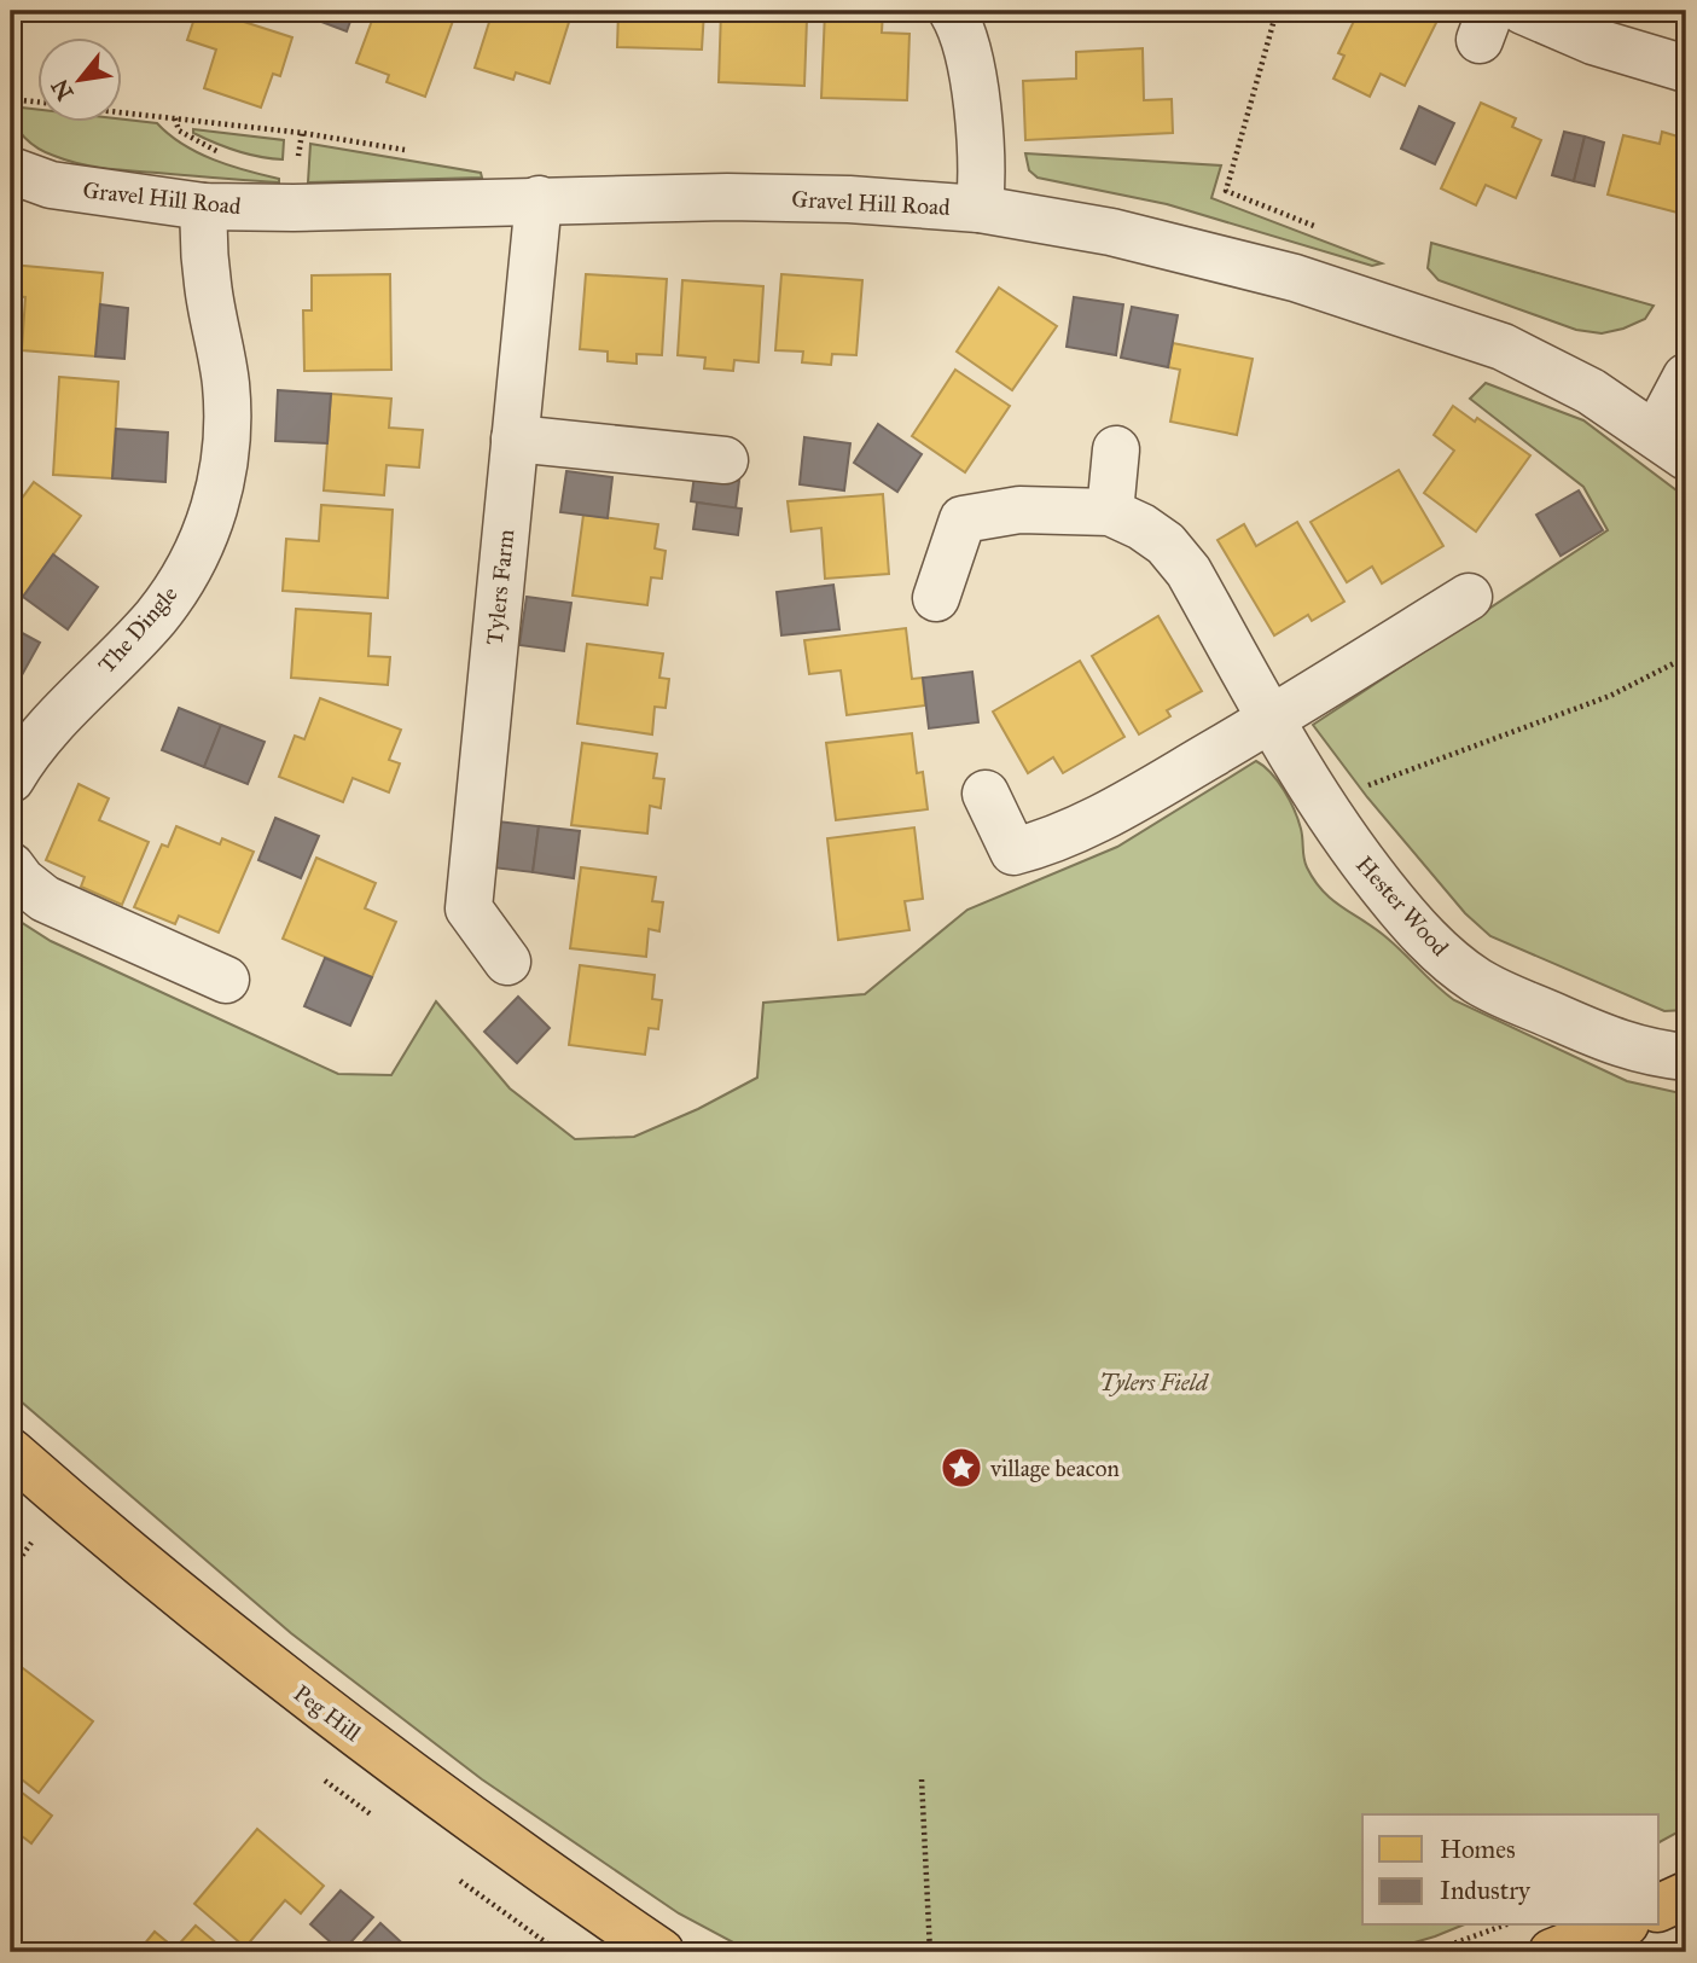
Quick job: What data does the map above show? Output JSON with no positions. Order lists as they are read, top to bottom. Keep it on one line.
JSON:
{"streets":{"main road":["Peg Hill"],"street":["Gravel Hill Road","Tylers Farm","The Dingle","Hester Wood"]},"crossings":[["Gravel Hill Road","Tylers Farm"],["Gravel Hill Road","The Dingle"]],"parks":["Tylers Field"],"places":{"place":["village beacon"]},"legend":["Homes","Industry"],"north":"bottom left"}
